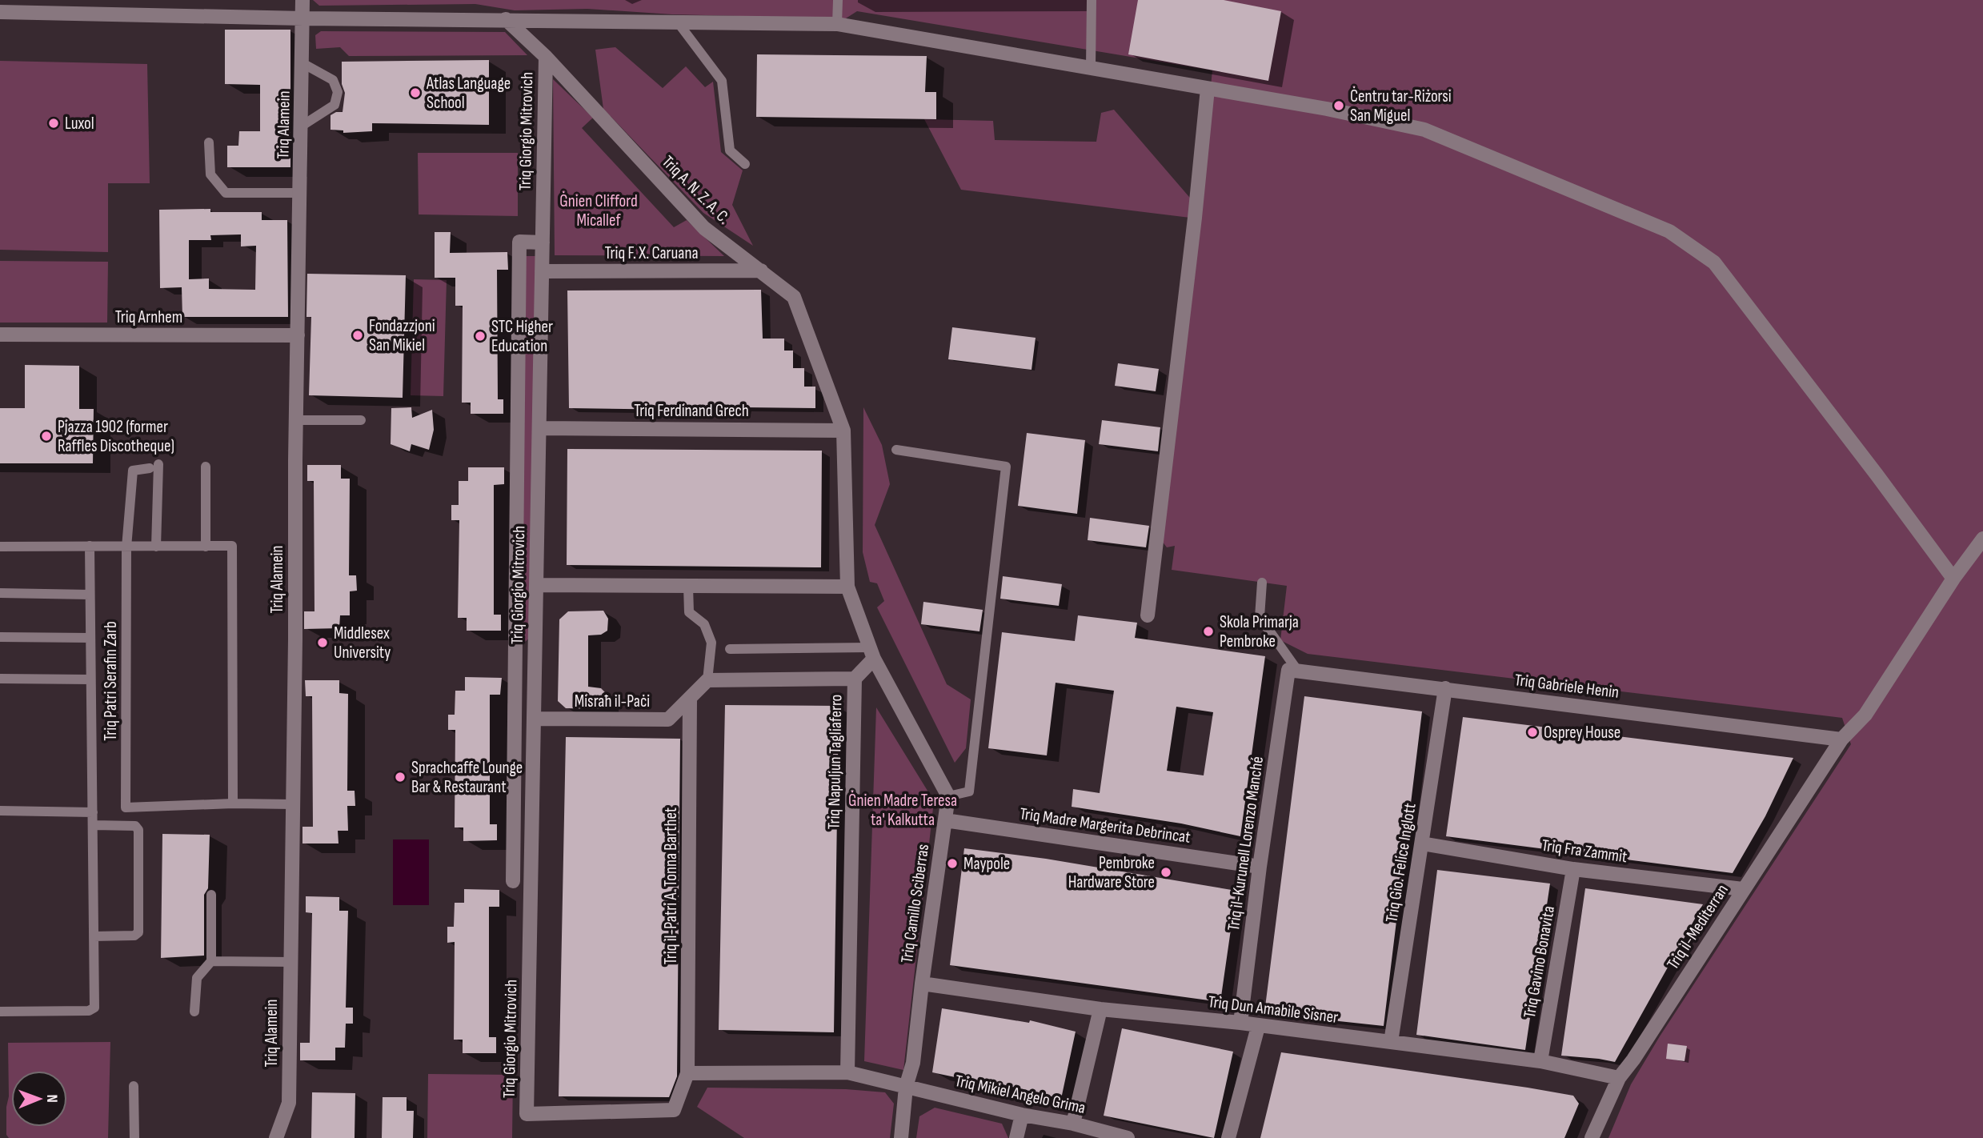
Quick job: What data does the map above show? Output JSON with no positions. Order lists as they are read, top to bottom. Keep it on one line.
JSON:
{"streets":{"street":["Triq Alamein","Triq Giorgio Mitrovich","Triq A. N. Z. A. C.","Triq F. X. Caruana","Triq Arnhem","Triq Ferdinand Grech","Triq Gabriele Henin","Misraħ il-Paċi","Triq Napuljun Tagliaferro","Triq Madre Margerita Debrincat","Triq il-Kurunell Lorenzo Manché","Triq Fra Zammit","Triq Gio. Felice Inglott","Triq il-Patri A. Tonna Barthet","Triq Camillo Sciberras","Triq il-Mediterran","Triq Gavino Bonavita","Triq Dun Amabile Sisner","Triq Mikiel Angelo Grima"],"lane":["Triq Patri Serafin Zarb"]},"crossings":[["Triq Alamein","Triq Arnhem"],["Triq Giorgio Mitrovich","Triq A. N. Z. A. C."],["Triq Giorgio Mitrovich","Triq F. X. Caruana"],["Triq Giorgio Mitrovich","Triq Ferdinand Grech"],["Triq Giorgio Mitrovich","Misraħ il-Paċi"],["Triq Giorgio Mitrovich","Triq il-Patri A. Tonna Barthet"],["Triq A. N. Z. A. C.","Triq F. X. Caruana"],["Triq A. N. Z. A. C.","Triq Ferdinand Grech"],["Triq Gabriele Henin","Triq il-Kurunell Lorenzo Manché"],["Triq Gabriele Henin","Triq Gio. Felice Inglott"],["Triq Gabriele Henin","Triq il-Mediterran"],["Misraħ il-Paċi","Triq il-Patri A. Tonna Barthet"],["Triq Napuljun Tagliaferro","Triq Mikiel Angelo Grima"],["Triq Madre Margerita Debrincat","Triq il-Kurunell Lorenzo Manché"],["Triq Madre Margerita Debrincat","Triq Camillo Sciberras"],["Triq il-Kurunell Lorenzo Manché","Triq Dun Amabile Sisner"],["Triq Fra Zammit","Triq Gio. Felice Inglott"],["Triq Fra Zammit","Triq il-Mediterran"],["Triq Fra Zammit","Triq Gavino Bonavita"],["Triq Gio. Felice Inglott","Triq Dun Amabile Sisner"],["Triq il-Patri A. Tonna Barthet","Triq Mikiel Angelo Grima"],["Triq Camillo Sciberras","Triq Dun Amabile Sisner"],["Triq Camillo Sciberras","Triq Mikiel Angelo Grima"],["Triq il-Mediterran","Triq Dun Amabile Sisner"],["Triq Gavino Bonavita","Triq Dun Amabile Sisner"]],"parks":["Ġnien Clifford Micallef","Ġnien Madre Teresa ta' Kalkutta"],"places":["Atlas Language School","Ċentru tar-Riżorsi San Miguel","Luxol","Fondazzjoni San Mikiel","STC Higher Education","Pjazza 1902 (former Raffles Discotheque)","Skola Primarja Pembroke","Middlesex University","Osprey House","Sprachcaffe Lounge Bar & Restaurant","Maypole","Pembroke Hardware Store"],"north":"right"}
